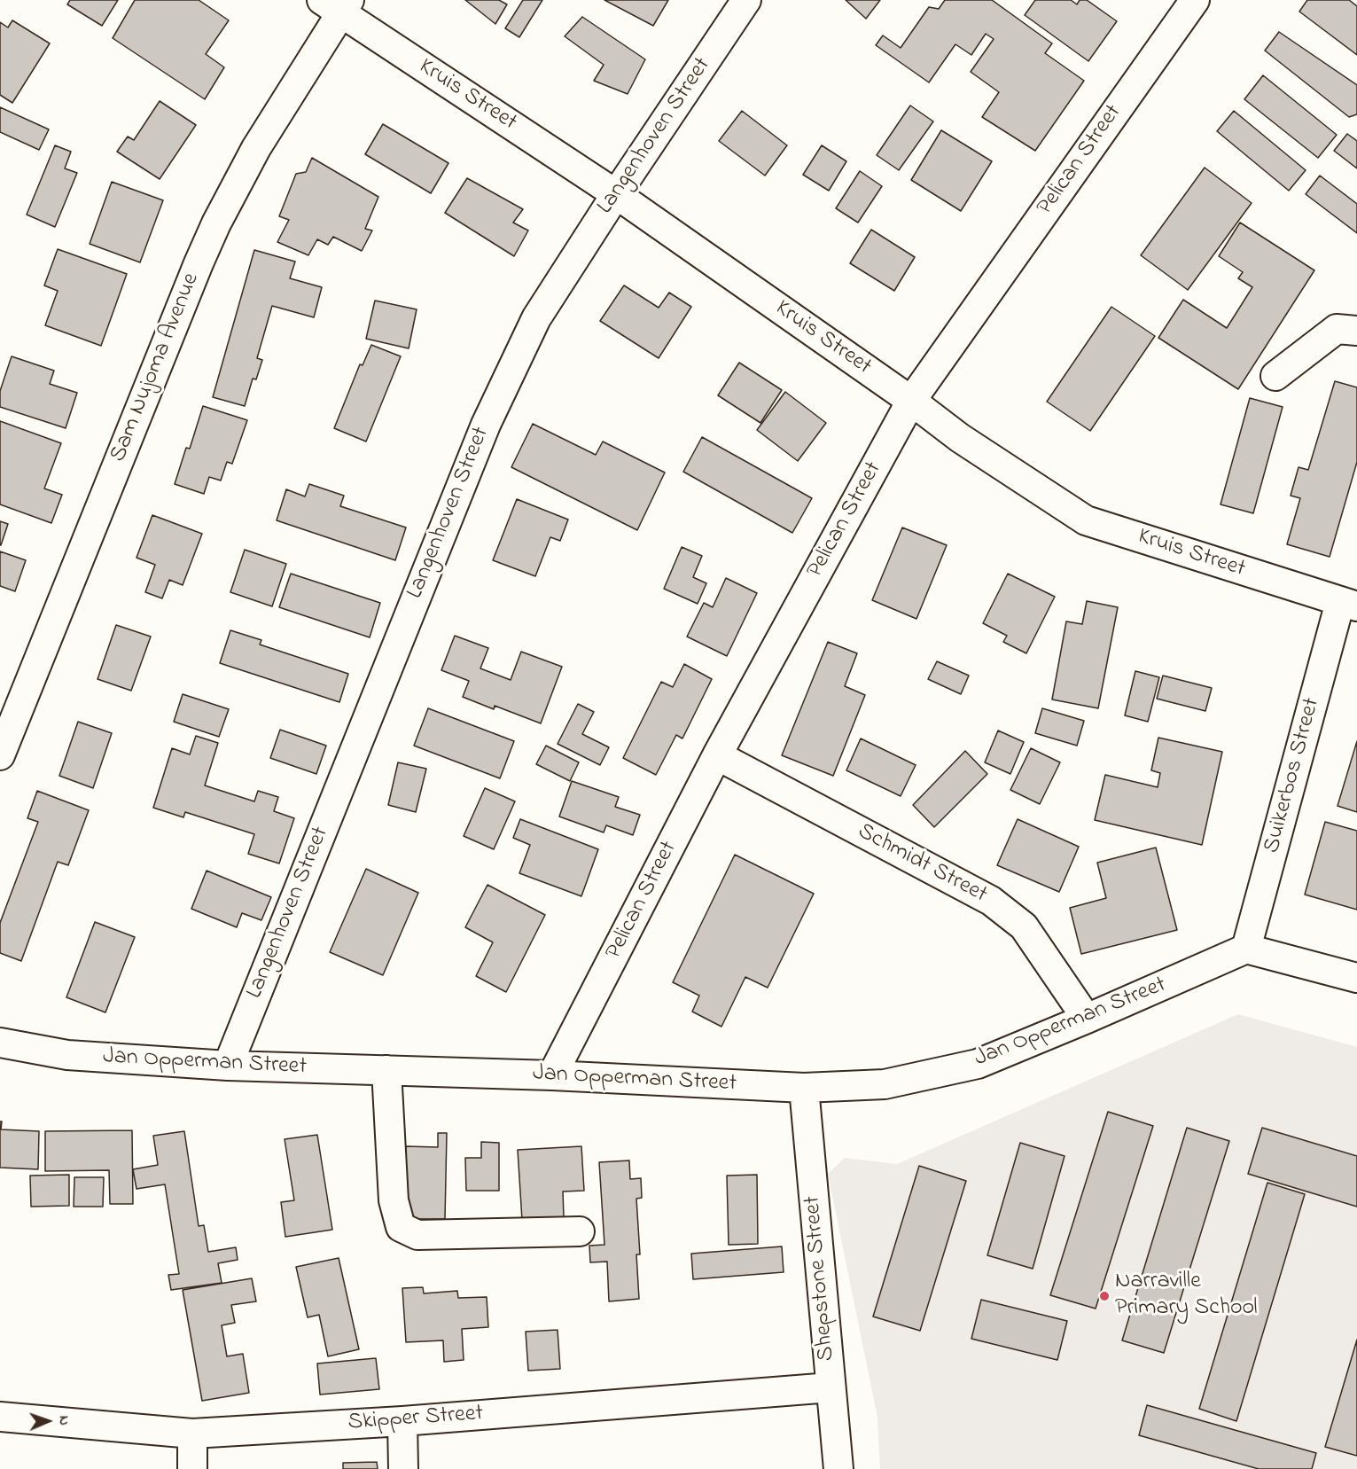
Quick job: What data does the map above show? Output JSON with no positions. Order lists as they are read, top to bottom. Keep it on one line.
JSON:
{"streets":{"street":["Kruis Street","Langenhoven Street","Pelican Street","Sam Nujoma Avenue","Suikerbos Street","Schmidt Street","Jan Opperman Street","Shepstone Street","Skipper Street"]},"crossings":[["Kruis Street","Langenhoven Street"],["Kruis Street","Pelican Street"],["Kruis Street","Sam Nujoma Avenue"],["Kruis Street","Suikerbos Street"],["Langenhoven Street","Jan Opperman Street"],["Pelican Street","Schmidt Street"],["Pelican Street","Jan Opperman Street"],["Suikerbos Street","Jan Opperman Street"],["Schmidt Street","Jan Opperman Street"],["Jan Opperman Street","Shepstone Street"],["Shepstone Street","Skipper Street"]],"places":["Narraville Primary School"],"north":"right"}
